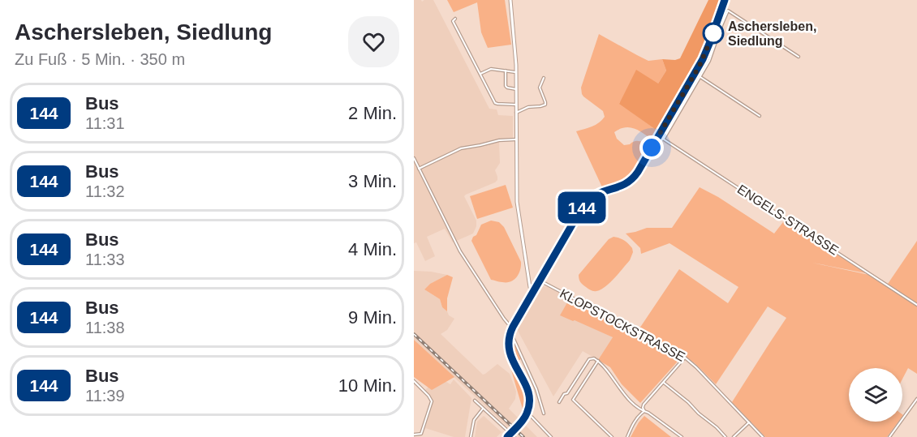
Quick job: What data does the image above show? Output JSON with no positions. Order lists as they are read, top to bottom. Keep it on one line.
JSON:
{"streets":{"street":["ENGELS-STRASSE","KLOPSTOCKSTRASSE"]},"places":["Aschersleben, Siedlung"],"lines":["bus line 144"],"page":{"heading":["Aschersleben, Siedlung","Zu Fuß · 5 Min. · 350 m"],"on_map":"144","list":[{"mark":"144","name":"Bus","note":"11:31","value":"2 Min."},{"mark":"144","name":"Bus","note":"11:32","value":"3 Min."},{"mark":"144","name":"Bus","note":"11:33","value":"4 Min."},{"mark":"144","name":"Bus","note":"11:38","value":"9 Min."},{"mark":"144","name":"Bus","note":"11:39","value":"10 Min."}]}}
